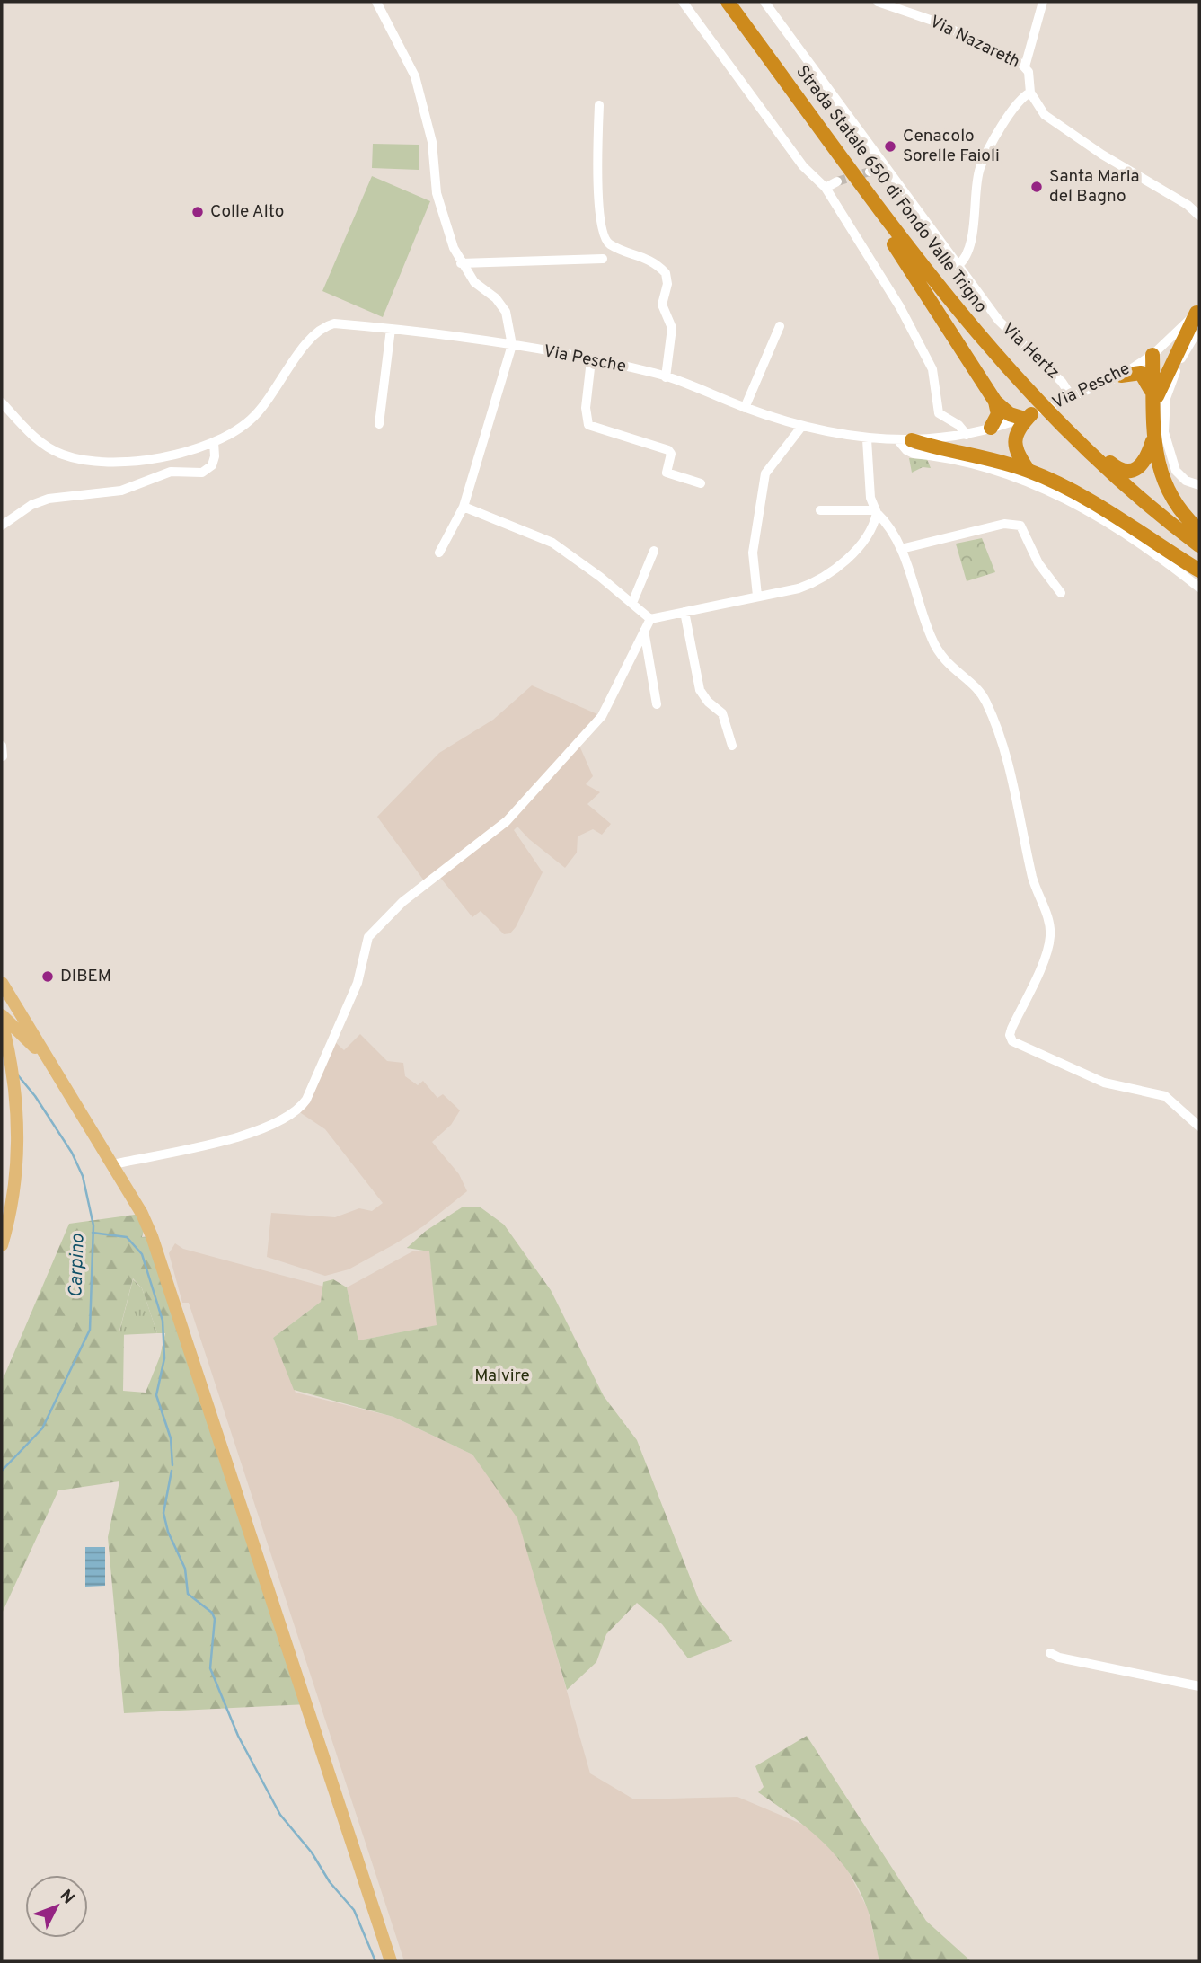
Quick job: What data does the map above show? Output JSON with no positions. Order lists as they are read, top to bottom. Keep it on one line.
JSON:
{"streets":{"highway":["Strada Statale 650 di Fondo Valle Trigno"],"street":["Via Nazareth","Via Hertz","Via Pesche"]},"crossings":[["Via Hertz","Via Pesche"]],"water":["Carpino"],"parks":["Malvire"],"places":["Cenacolo Sorelle Faioli","Santa Maria del Bagno","Colle Alto","DIBEM"],"north":"top right"}
